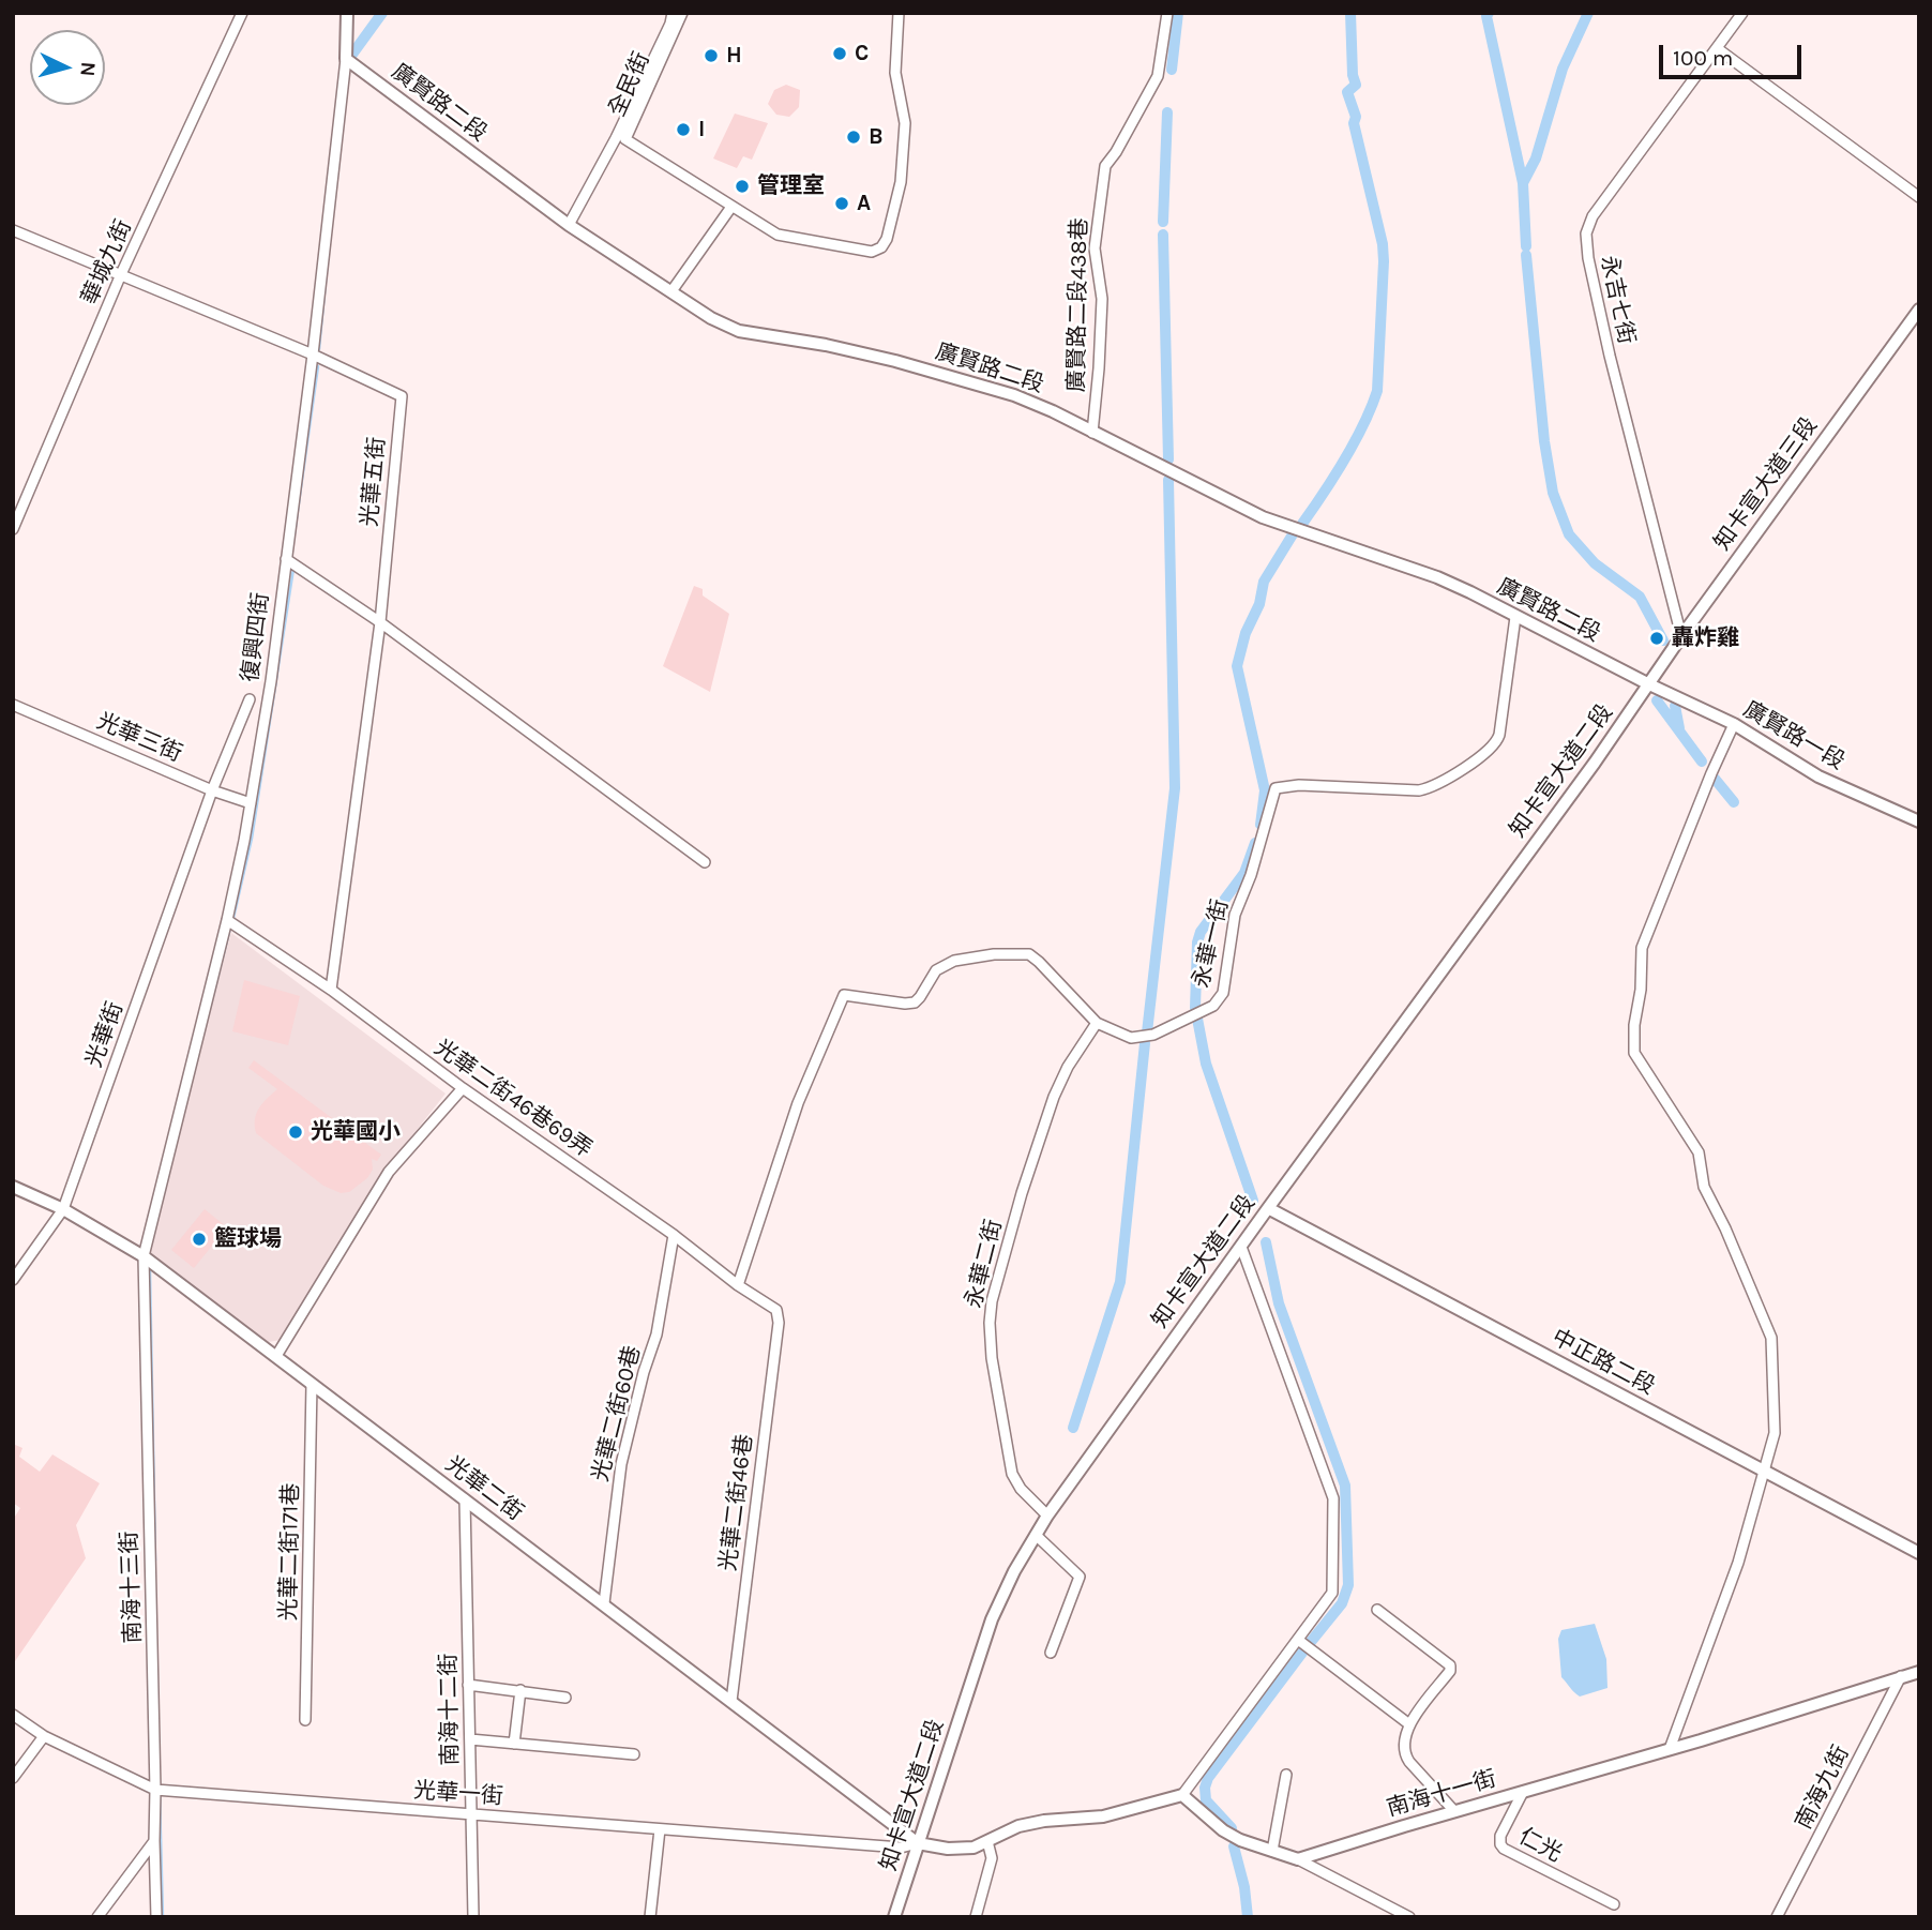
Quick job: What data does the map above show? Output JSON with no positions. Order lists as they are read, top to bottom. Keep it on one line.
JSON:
{"streets":{"street":["全民街","廣賢路二段","華城九街","永吉七街","廣賢路二段438巷","光華五街","知卡宣大道三段","復興四街","廣賢路一段","光華三街","知卡宣大道二段","永華一街","光華街","光華二街46巷69弄","永華二街","中正路二段","光華二街60巷","光華二街","光華二街46巷","光華二街171巷","南海十三街","南海十二街","南海九街","光華一街","南海十一街","仁光"]},"crossings":[["廣賢路二段","廣賢路二段438巷"],["廣賢路二段","知卡宣大道三段"],["廣賢路二段","復興四街"],["廣賢路二段","廣賢路一段"],["廣賢路二段","知卡宣大道二段"],["廣賢路二段","永華一街"],["華城九街","光華五街"],["永吉七街","知卡宣大道三段"],["光華五街","復興四街"],["光華五街","光華二街46巷69弄"],["知卡宣大道三段","廣賢路一段"],["知卡宣大道三段","知卡宣大道二段"],["復興四街","光華三街"],["復興四街","光華二街46巷69弄"],["復興四街","光華二街"],["復興四街","南海十三街"],["廣賢路一段","知卡宣大道二段"],["光華三街","光華街"],["知卡宣大道二段","永華二街"],["知卡宣大道二段","中正路二段"],["知卡宣大道二段","光華二街"],["知卡宣大道二段","光華一街"],["永華一街","光華二街46巷69弄"],["永華一街","永華二街"],["光華街","光華二街"],["光華二街46巷69弄","光華二街60巷"],["光華二街46巷69弄","光華二街46巷"],["光華二街60巷","光華二街"],["光華二街","光華二街46巷"],["光華二街","光華二街171巷"],["光華二街","南海十三街"],["光華二街","南海十二街"],["光華二街","光華一街"],["南海十三街","光華一街"],["南海十二街","光華一街"],["南海九街","南海十一街"],["南海十一街","仁光"]],"places":["C","H","I","B","管理室","A","轟炸雞","光華國小","籃球場"],"scale_bar":"100 m","north":"right"}
